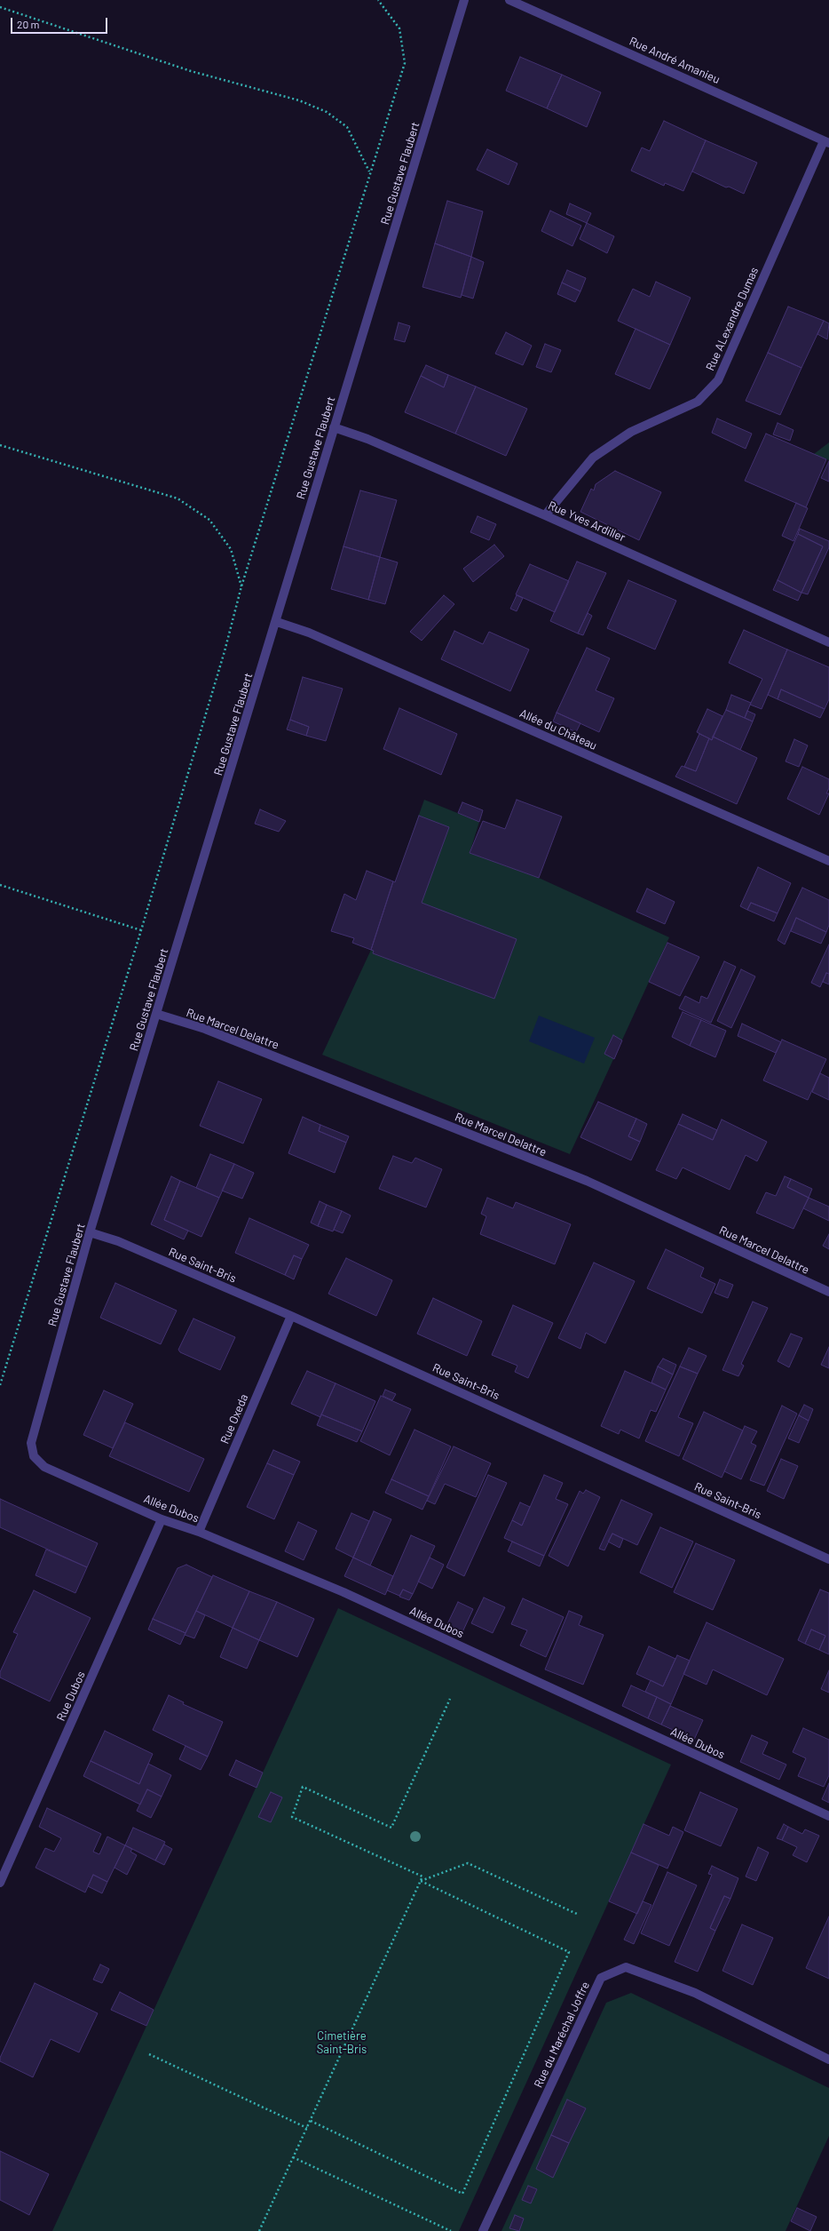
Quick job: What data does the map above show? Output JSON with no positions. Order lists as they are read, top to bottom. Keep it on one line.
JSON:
{"streets":{"street":["Rue André Amanieu","Rue Gustave Flaubert","Rue ALexandre Dumas","Rue Yves Ardiller","Allée du Château","Rue Marcel Delattre","Rue Saint-Bris","Rue Oxeda","Allée Dubos","Rue Dubos","Rue du Maréchal Joffre"]},"crossings":[["Rue André Amanieu","Rue ALexandre Dumas"],["Rue Gustave Flaubert","Rue Yves Ardiller"],["Rue Gustave Flaubert","Allée du Château"],["Rue Gustave Flaubert","Rue Marcel Delattre"],["Rue Gustave Flaubert","Rue Saint-Bris"],["Rue Gustave Flaubert","Allée Dubos"],["Rue ALexandre Dumas","Rue Yves Ardiller"],["Rue Saint-Bris","Rue Oxeda"],["Rue Oxeda","Allée Dubos"],["Allée Dubos","Rue Dubos"]],"parks":["Cimetière Saint-Bris"],"scale_bar":"20 m"}
